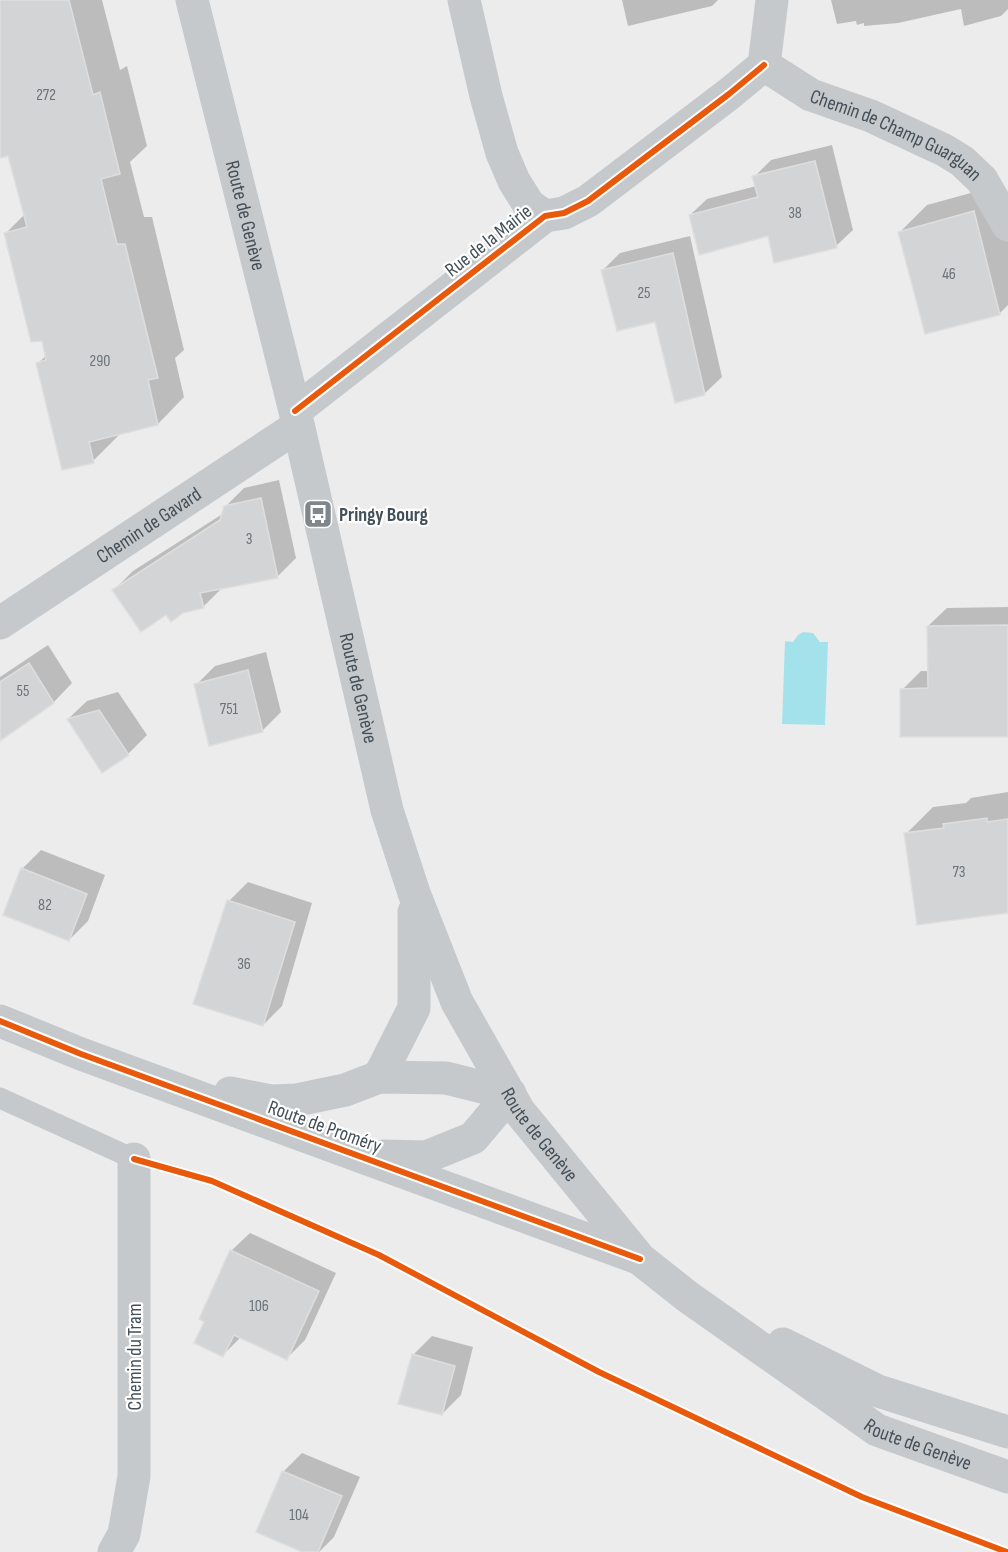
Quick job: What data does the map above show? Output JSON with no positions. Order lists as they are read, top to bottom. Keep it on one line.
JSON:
{"streets":{"main road":["Route de Genève","Route de Proméry"],"street":["Chemin de Champ Guarguan","Rue de la Mairie","Chemin de Gavard","Chemin du Tram"]},"crossings":[["Chemin de Champ Guarguan","Rue de la Mairie"],["Route de Genève","Rue de la Mairie"],["Route de Genève","Chemin de Gavard"],["Route de Genève","Route de Proméry"],["Rue de la Mairie","Chemin de Gavard"]],"places":{"bus stop":["Pringy Bourg"]},"house_numbers":["272","38","46","25","290","3","55","751","73","82","36","106","104"]}
